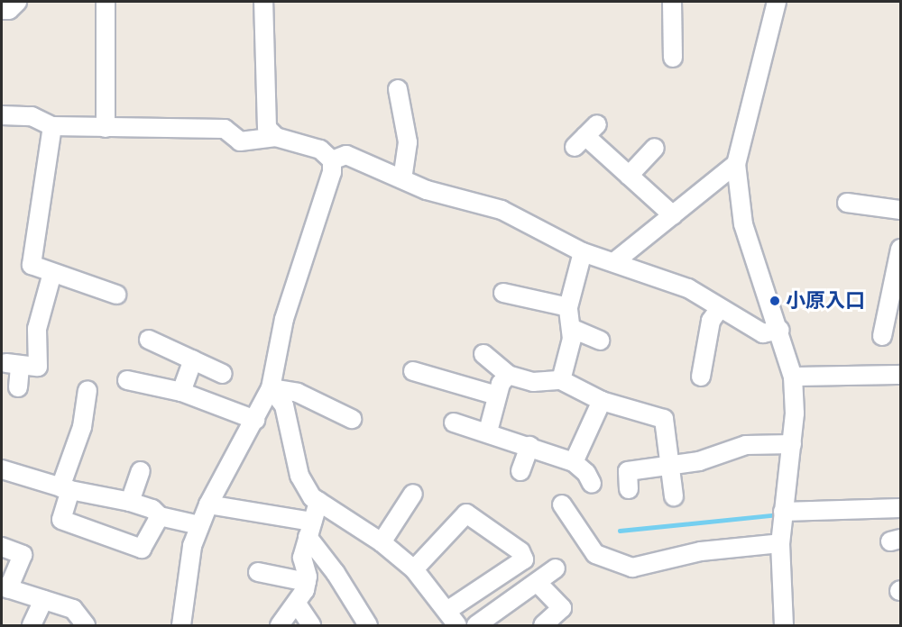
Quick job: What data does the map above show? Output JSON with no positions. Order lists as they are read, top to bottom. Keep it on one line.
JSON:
{"places":["小原入口"]}
